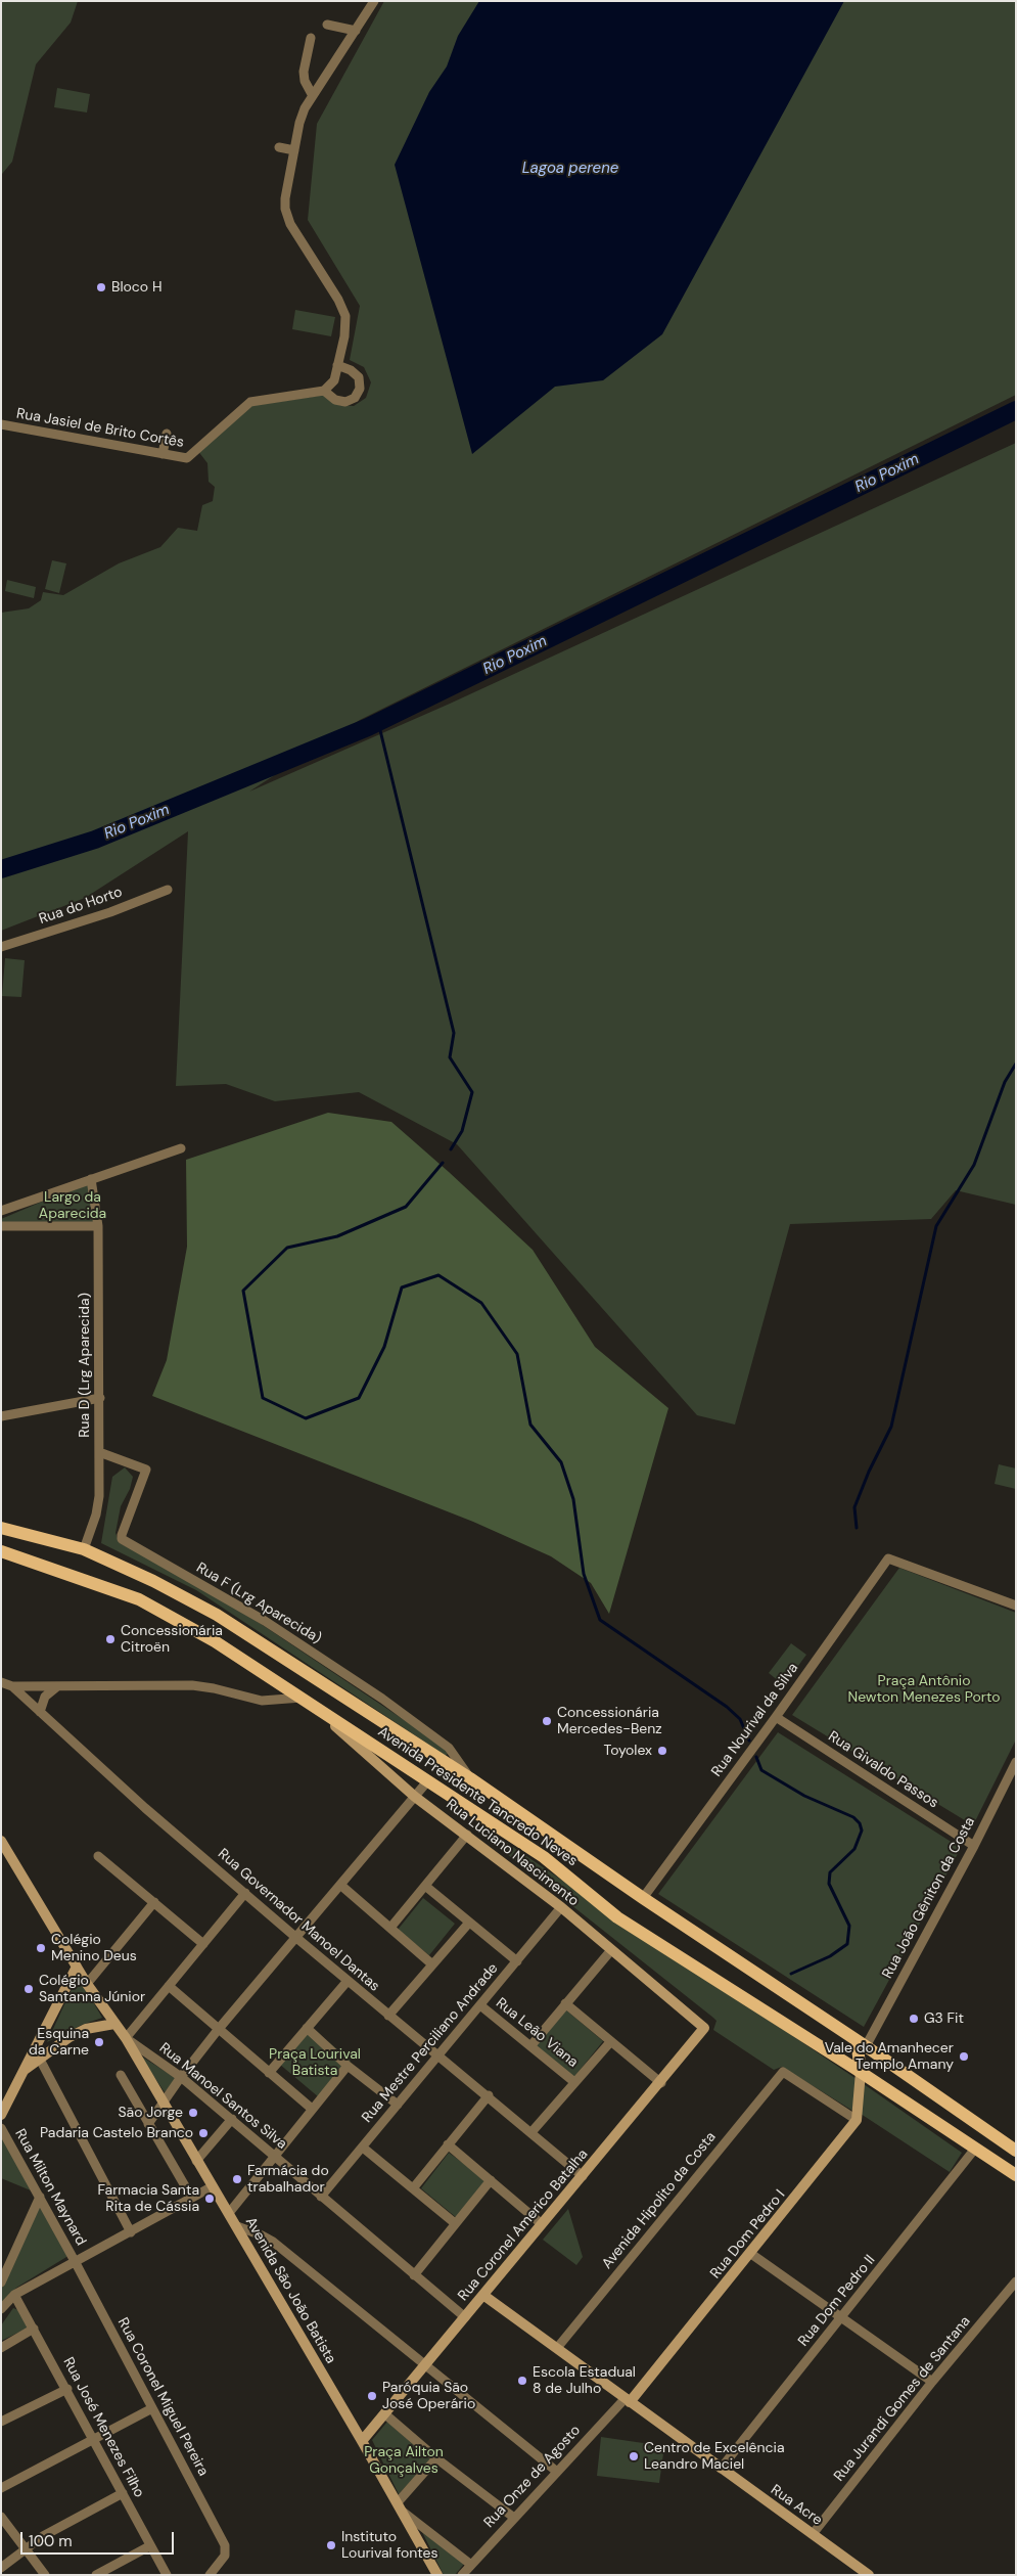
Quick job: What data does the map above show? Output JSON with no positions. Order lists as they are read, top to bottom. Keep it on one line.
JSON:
{"streets":{"main road":["Avenida Presidente Tancredo Neves"],"street":["Rua Jasiel de Brito Cortês","Rua do Horto","Rua D (Lrg Aparecida)","Rua F (Lrg Aparecida)","Rua Nourival da Silva","Rua Givaldo Passos","Rua Luciano Nascimento","Rua João Gêniton da Costa","Rua Governador Manoel Dantas","Rua Leão Viana","Rua Mestre Perciliano Andrade","Rua Manoel Santos Silva","Rua Milton Maynard","Avenida Hipolito da Costa","Rua Coronel Americo Batalha","Rua Dom Pedro I","Avenida São João Batista","Rua Dom Pedro II","Rua Coronel Miguel Pereira","Rua Jurandi Gomes de Santana","Rua José Menezes Filho","Rua Onze de Agosto","Rua Acre"]},"crossings":[["Rua D (Lrg Aparecida)","Rua F (Lrg Aparecida)"],["Rua D (Lrg Aparecida)","Avenida Presidente Tancredo Neves"],["Rua F (Lrg Aparecida)","Avenida Presidente Tancredo Neves"],["Rua Nourival da Silva","Rua Givaldo Passos"],["Rua Nourival da Silva","Avenida Presidente Tancredo Neves"],["Rua Givaldo Passos","Rua João Gêniton da Costa"],["Avenida Presidente Tancredo Neves","Rua Luciano Nascimento"],["Avenida Presidente Tancredo Neves","Rua João Gêniton da Costa"],["Avenida Presidente Tancredo Neves","Rua Dom Pedro II"],["Rua Luciano Nascimento","Rua Mestre Perciliano Andrade"],["Rua Luciano Nascimento","Rua Coronel Americo Batalha"],["Rua Governador Manoel Dantas","Rua Mestre Perciliano Andrade"],["Rua Governador Manoel Dantas","Rua Coronel Americo Batalha"],["Rua Leão Viana","Rua Mestre Perciliano Andrade"],["Rua Mestre Perciliano Andrade","Rua Manoel Santos Silva"],["Rua Manoel Santos Silva","Rua Coronel Americo Batalha"],["Rua Manoel Santos Silva","Avenida São João Batista"],["Rua Milton Maynard","Rua Coronel Miguel Pereira"],["Avenida Hipolito da Costa","Rua Dom Pedro I"],["Avenida Hipolito da Costa","Rua Acre"],["Rua Coronel Americo Batalha","Avenida São João Batista"],["Rua Coronel Americo Batalha","Rua Acre"],["Rua Dom Pedro I","Rua Onze de Agosto"],["Rua Dom Pedro I","Rua Acre"],["Rua Dom Pedro II","Rua Acre"],["Rua Jurandi Gomes de Santana","Rua Acre"],["Rua Onze de Agosto","Rua Acre"]],"water":["Lagoa perene","Rio Poxim"],"parks":["Largo da Aparecida","Praça Antônio Newton Menezes Porto","Praça Lourival Batista","Praça Ailton Gonçalves"],"places":["Bloco H","Concessionária Citroën","Concessionária Mercedes-Benz","Toyolex","Colégio Menino Deus","Colégio Santanna Júnior","G3 Fit","Esquina da Carne","Vale do Amanhecer Templo Amany","São Jorge","Padaria Castelo Branco","Farmácia do trabalhador","Farmacia Santa Rita de Cássia","Escola Estadual 8 de Julho","Paróquia São José Operário","Centro de Excelência Leandro Maciel","Instituto Lourival fontes"],"scale_bar":"100 m"}
